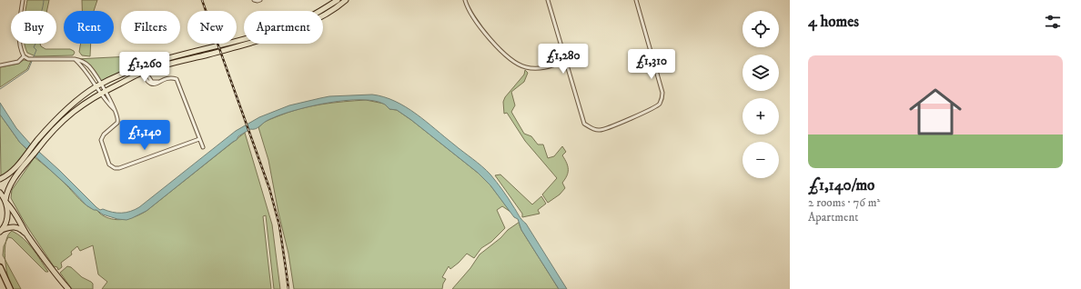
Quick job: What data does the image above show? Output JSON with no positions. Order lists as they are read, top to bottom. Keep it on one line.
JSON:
{"page":{"heading":"4 homes","map_buttons":["+","−"],"chip":["Buy","Rent","Filters","New","Apartment"],"price":["£1,280","£1,310","£1,260","£1,140"],"list":[{"name":"£1,140/mo","note":"2 rooms · 76 m² · Apartment"}]}}
